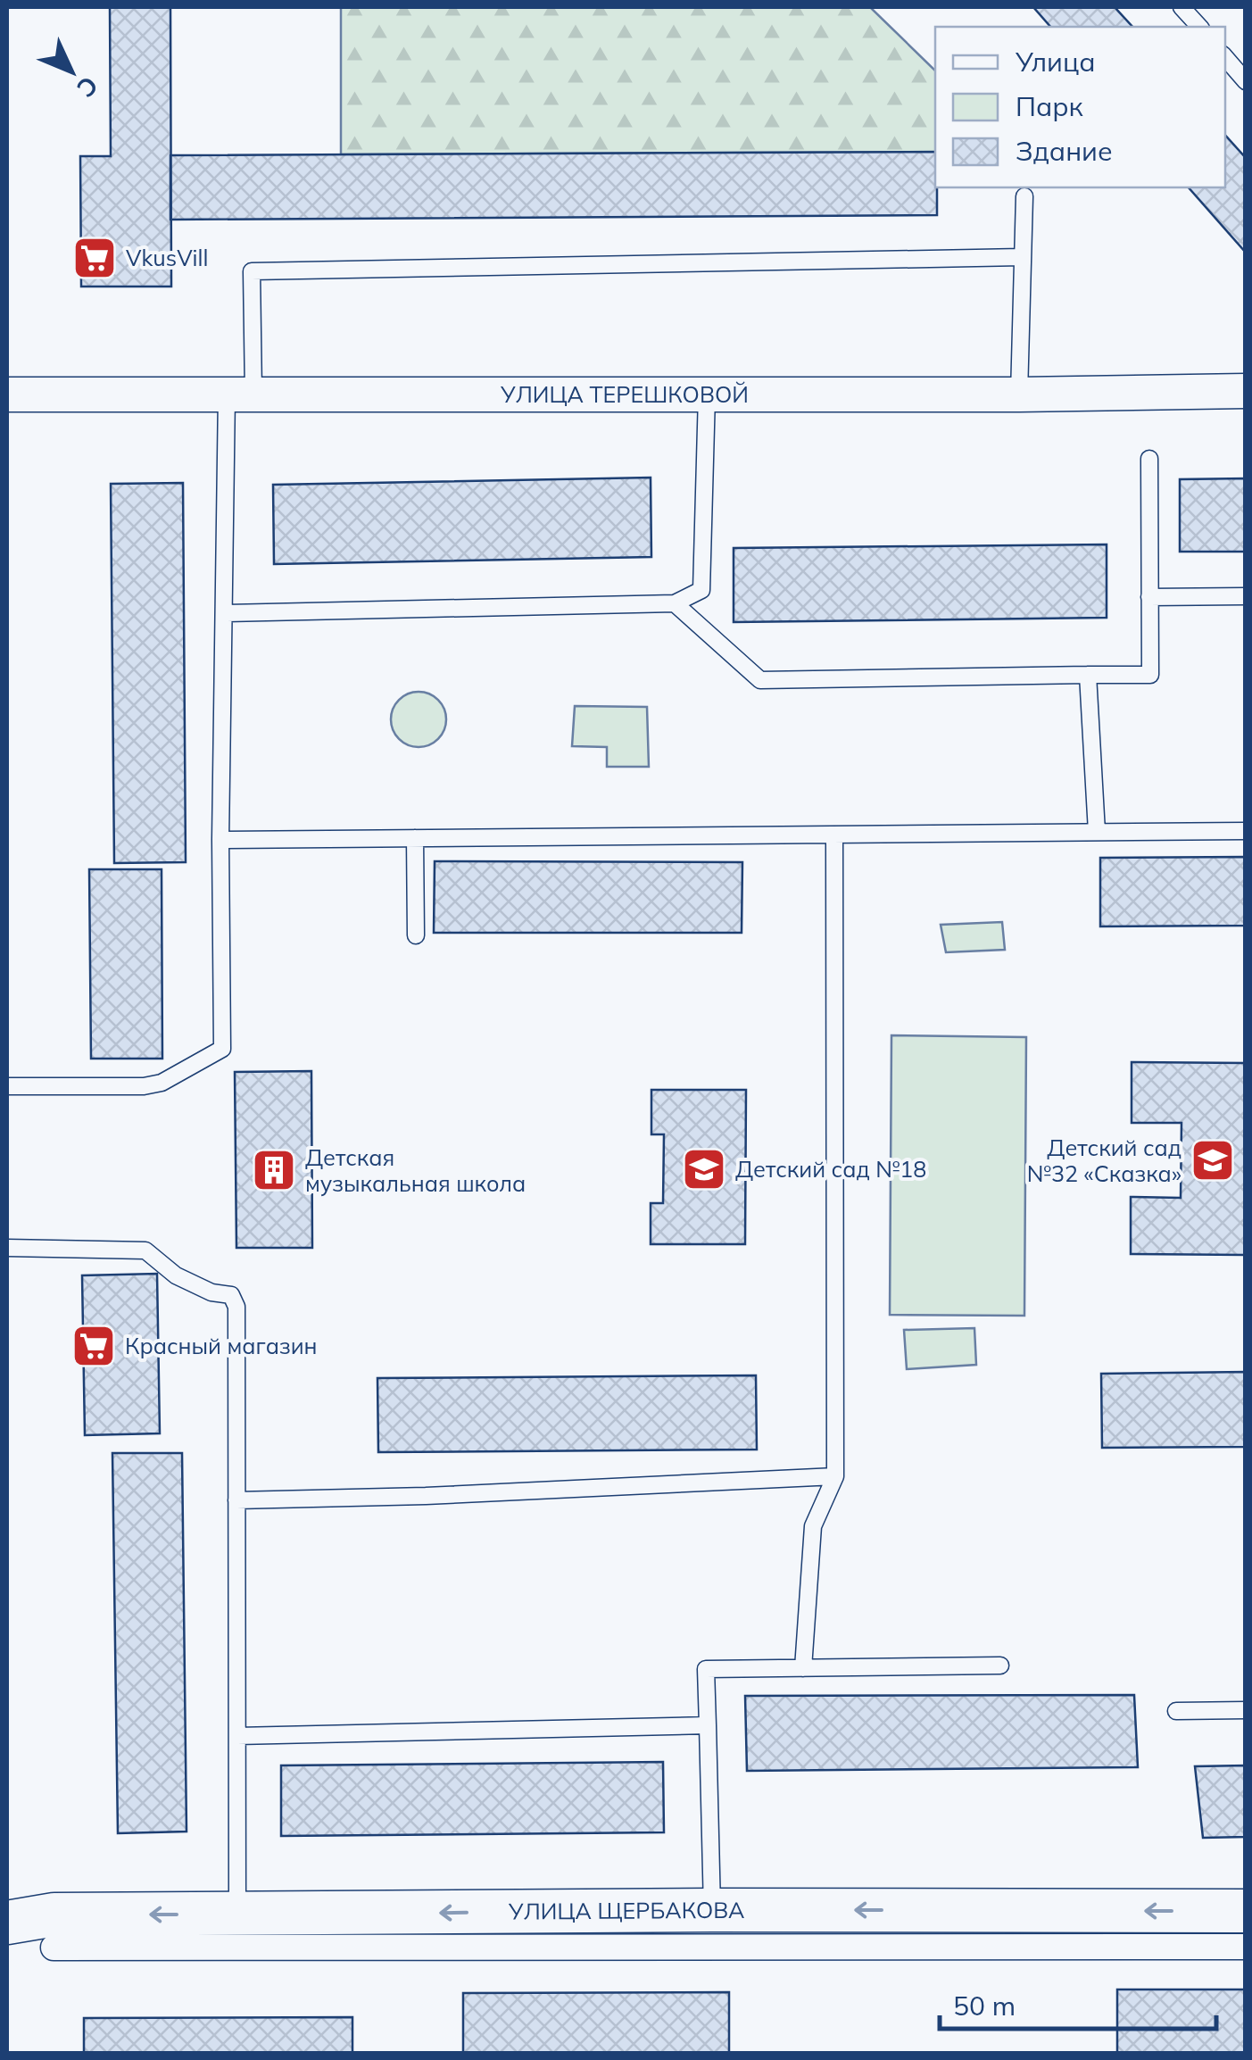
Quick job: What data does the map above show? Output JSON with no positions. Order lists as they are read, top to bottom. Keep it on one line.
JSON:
{"streets":{"street":["УЛИЦА ТЕРЕШКОВОЙ","УЛИЦА ЩЕРБАКОВА"]},"places":{"supermarket":["VkusVill","Красный магазин"],"school or university":["Детский сад №32 «Сказка»","Детский сад №18"],"building":["Детская музыкальная школа"]},"legend":["Улица","Парк","Здание"],"scale_bar":"50 m","north":"bottom right"}
